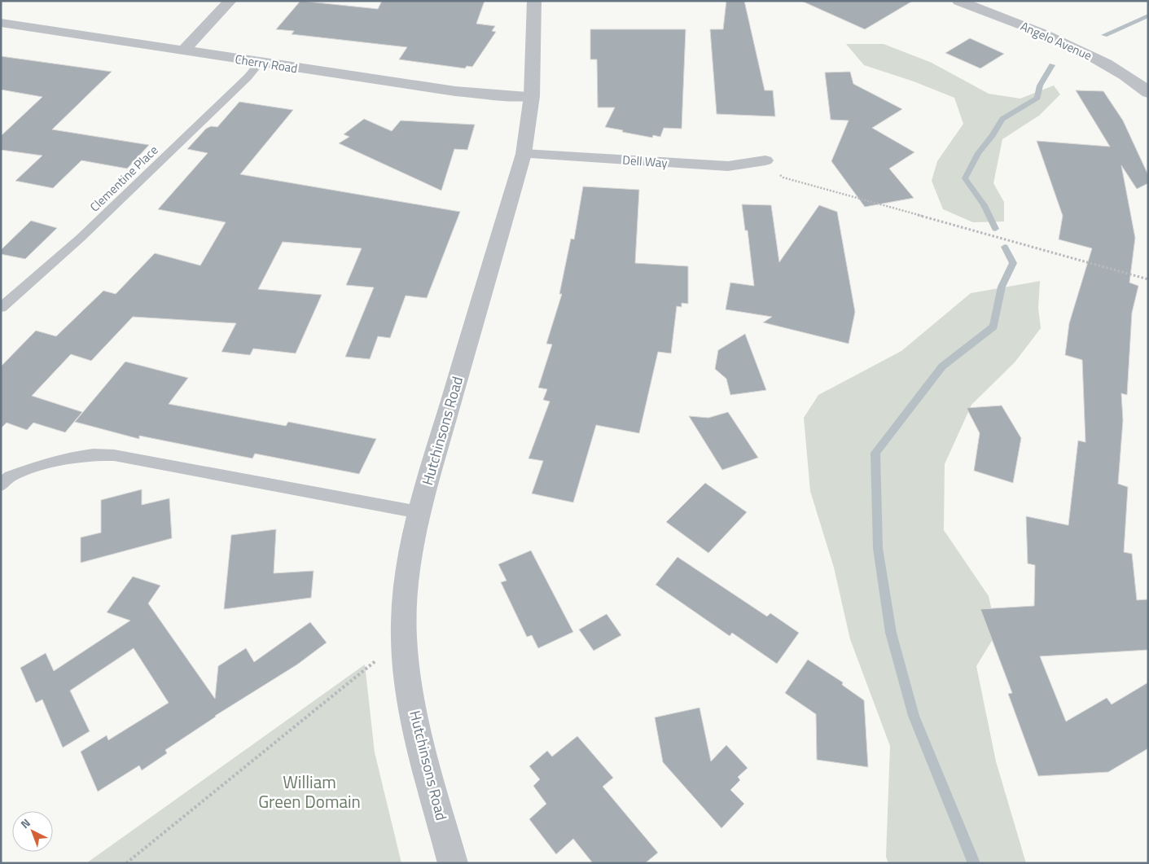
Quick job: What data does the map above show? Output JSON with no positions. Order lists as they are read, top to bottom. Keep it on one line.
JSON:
{"streets":{"street":["Angelo Avenue","Cherry Road","Dell Way","Hutchinsons Road"],"lane":["Clementine Place"]},"crossings":[["Cherry Road","Clementine Place"],["Cherry Road","Hutchinsons Road"],["Dell Way","Hutchinsons Road"]],"parks":["William Green Domain"],"north":"top left"}
